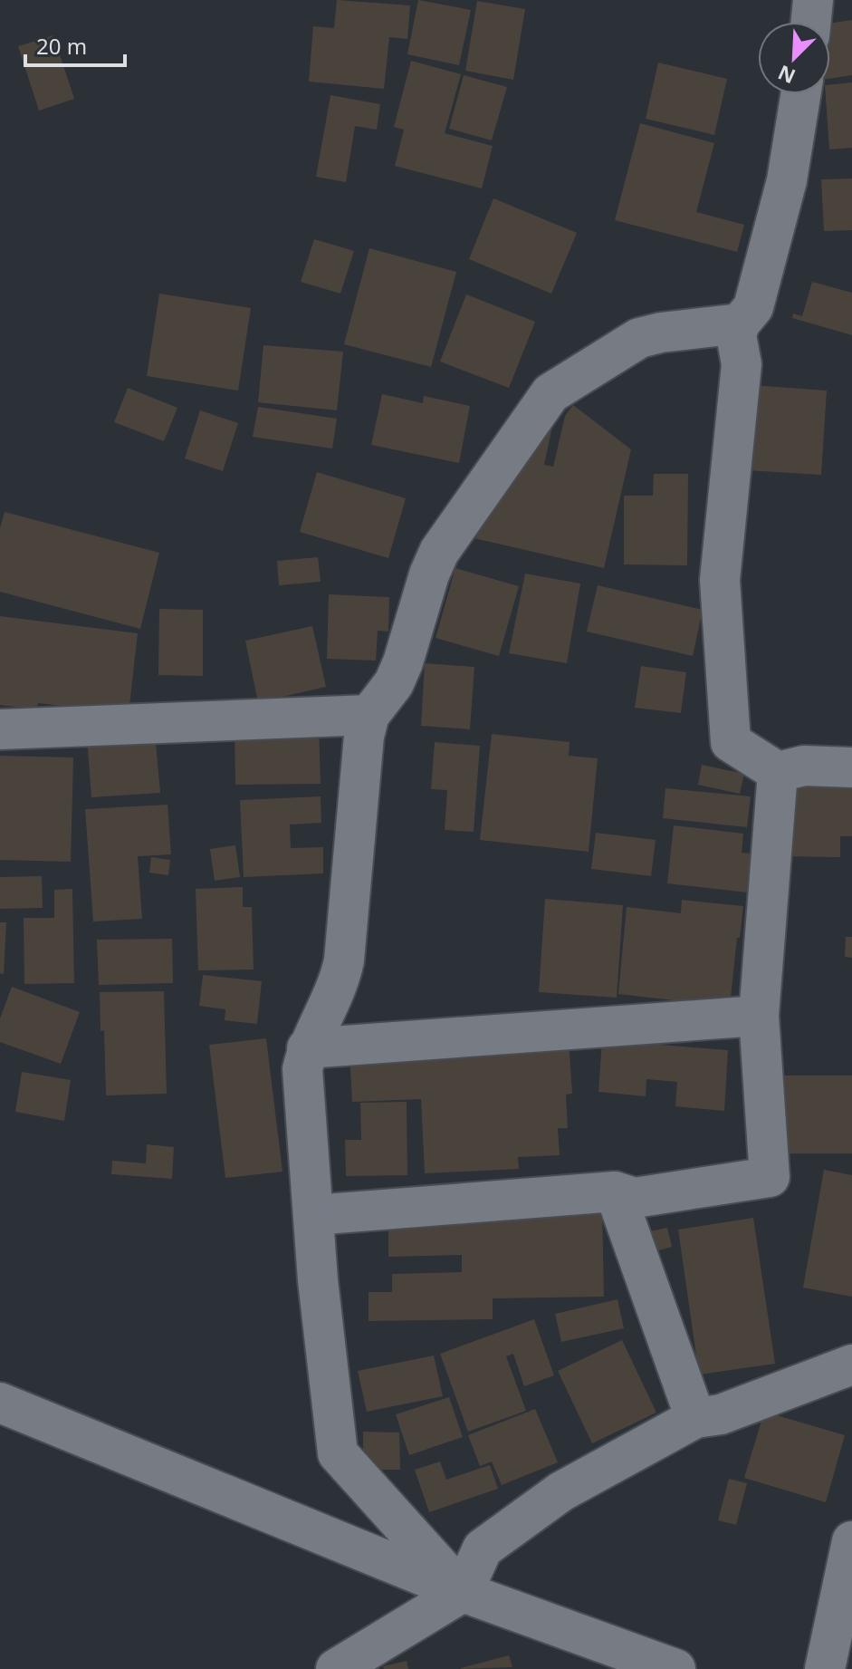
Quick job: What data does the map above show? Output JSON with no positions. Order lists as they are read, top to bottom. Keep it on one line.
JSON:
{"scale_bar":"20 m","north":"bottom left"}
